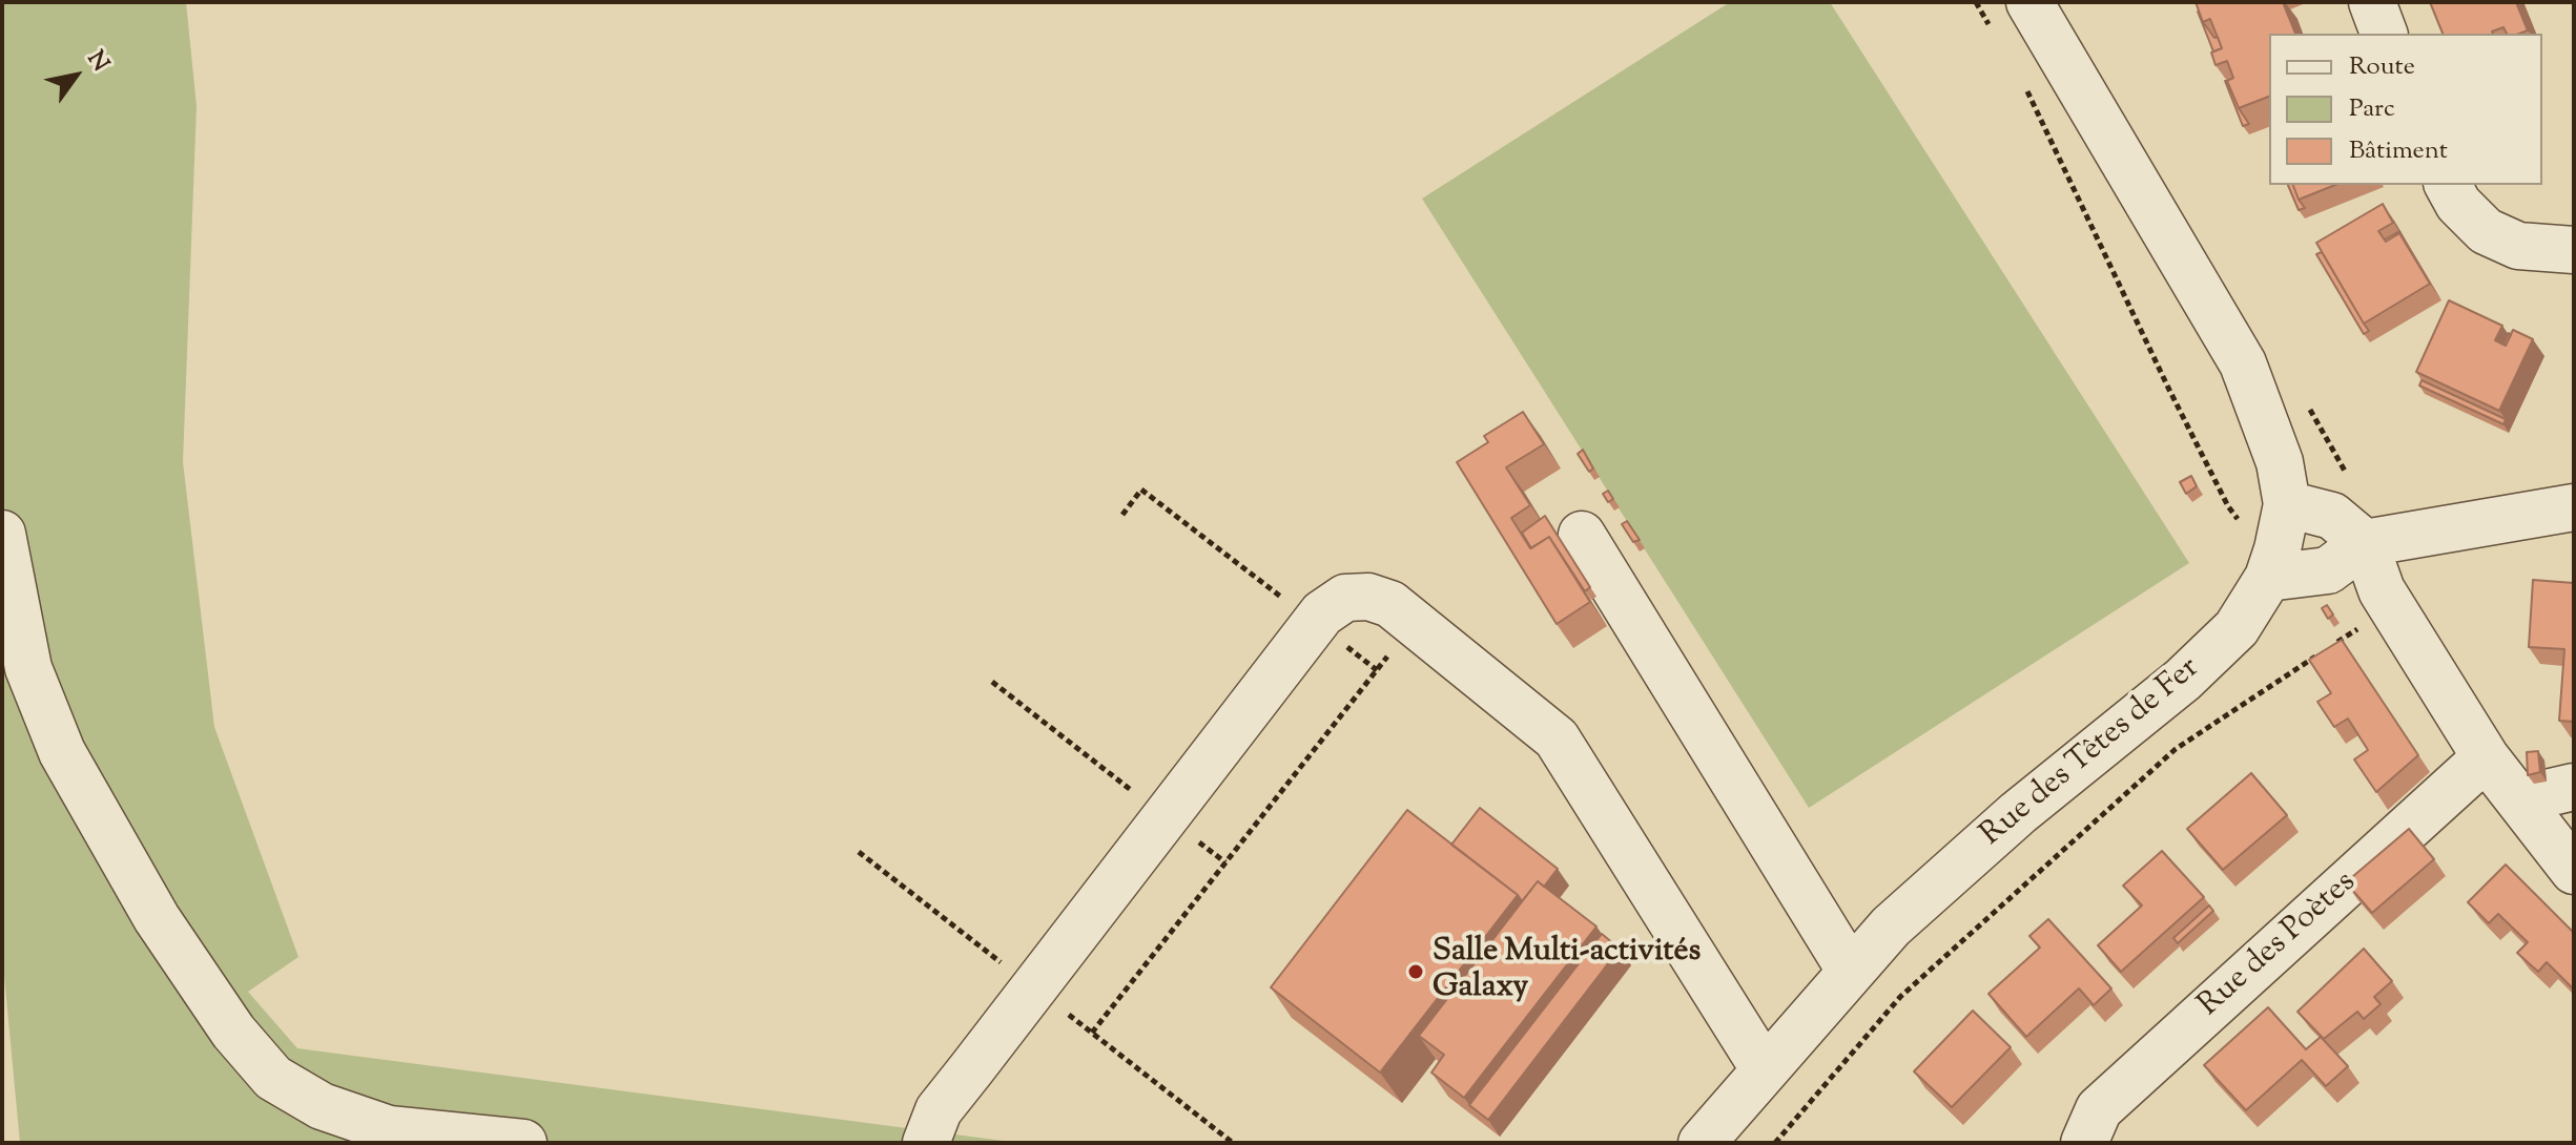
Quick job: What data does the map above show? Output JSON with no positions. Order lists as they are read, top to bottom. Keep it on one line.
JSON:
{"streets":{"street":["Rue des Têtes de Fer","Rue des Poètes"]},"places":["Salle Multi-activités Galaxy"],"legend":["Route","Parc","Bâtiment"],"north":"top right"}
